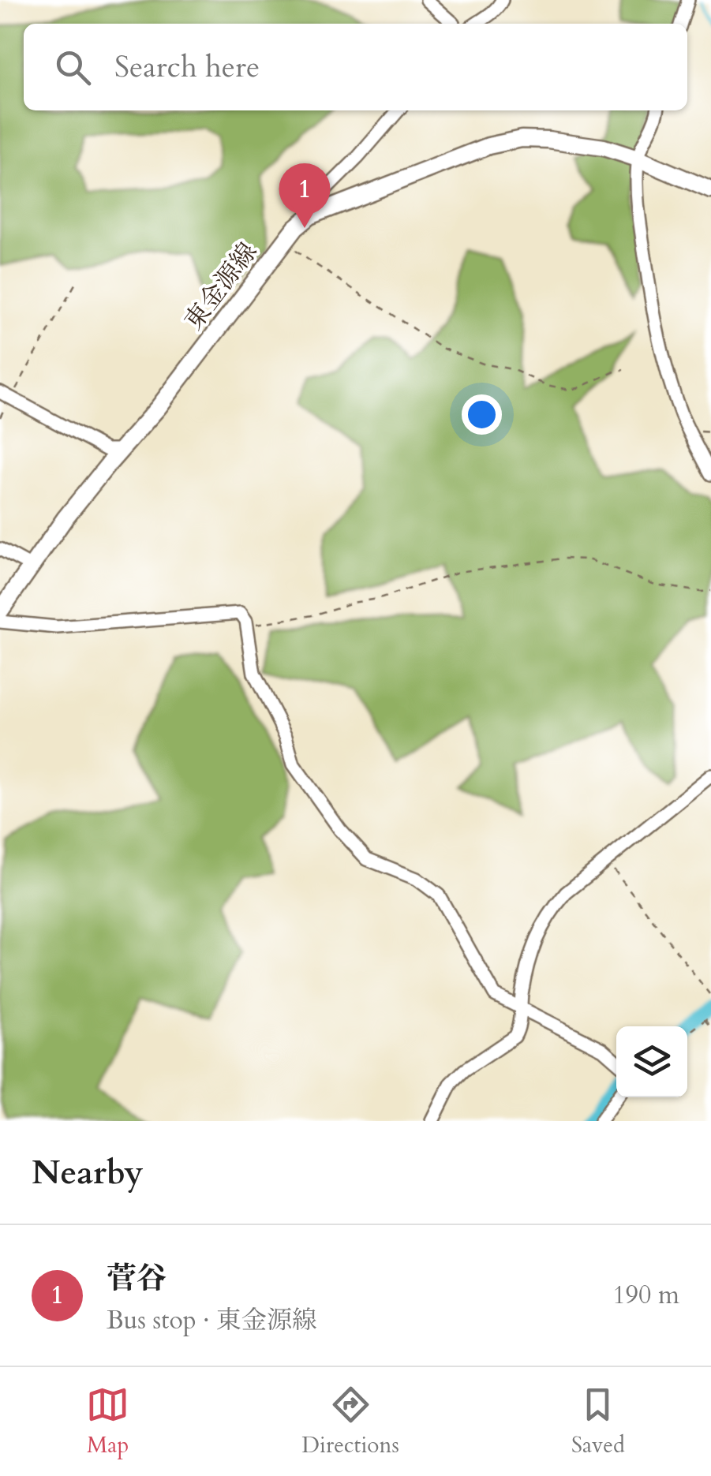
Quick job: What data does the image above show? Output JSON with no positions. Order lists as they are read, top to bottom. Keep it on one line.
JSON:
{"streets":{"main road":["東金源線"]},"page":{"search":"Search here","pins":"1","heading":"Nearby","list":[{"mark":"1","name":"菅谷","note":"Bus stop · 東金源線","value":"190 m"}],"nav":["Map","Directions","Saved"]}}
